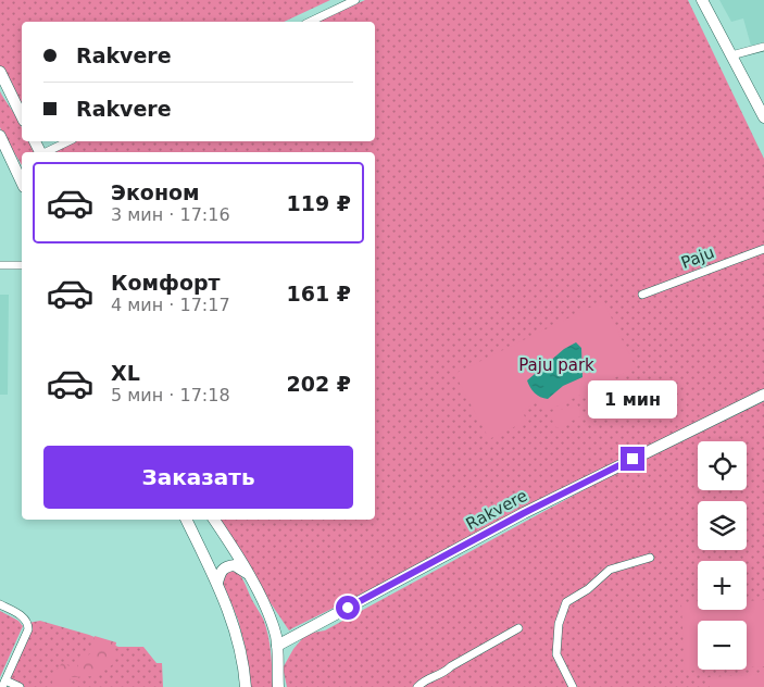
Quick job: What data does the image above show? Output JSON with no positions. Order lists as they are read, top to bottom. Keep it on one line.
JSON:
{"streets":{"main road":["Rakvere"],"street":["Paju"]},"parks":["Paju park"],"page":{"banner":["Rakvere","Rakvere"],"list":[{"name":"Эконом","note":"3 мин · 17:16","value":"119 ₽"},{"name":"Комфорт","note":"4 мин · 17:17","value":"161 ₽"},{"name":"XL","note":"5 мин · 17:18","value":"202 ₽"}],"bubble":"1 мин","buttons":"Заказать","map_buttons":["+","−"]}}
